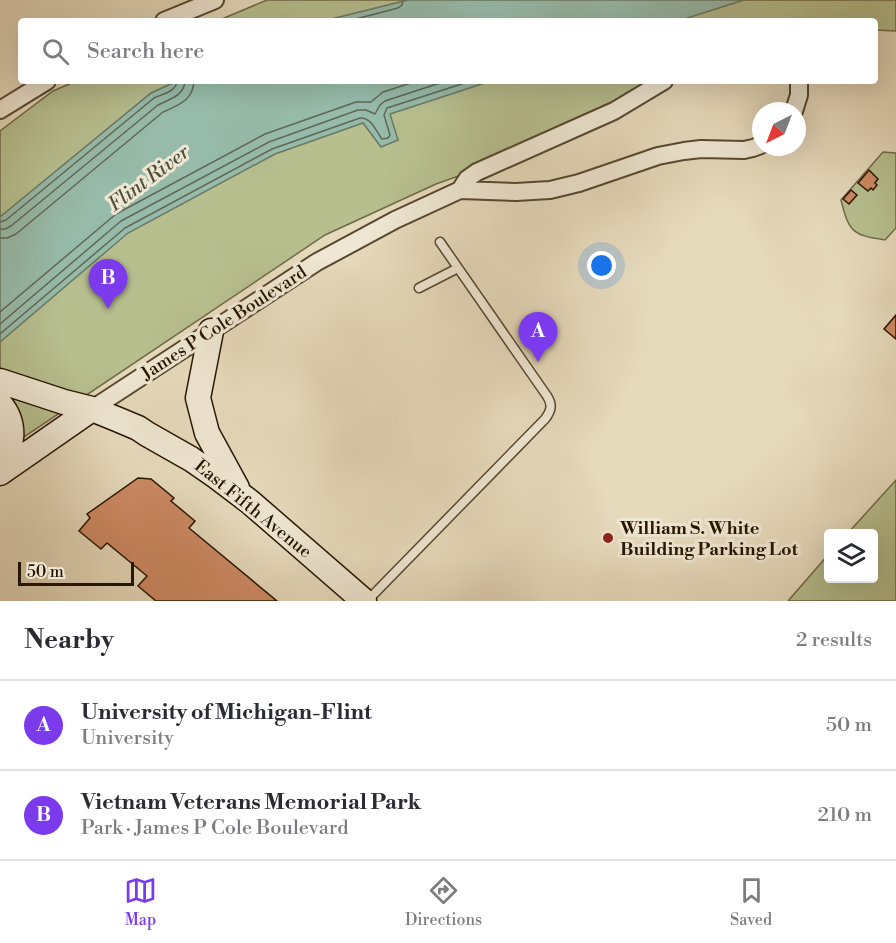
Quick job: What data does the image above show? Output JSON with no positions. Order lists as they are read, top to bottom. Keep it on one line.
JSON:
{"streets":{"main road":["James P Cole Boulevard","East Fifth Avenue"]},"crossings":[["James P Cole Boulevard","East Fifth Avenue"]],"water":["Flint River"],"places":["William S. White Building Parking Lot"],"scale_bar":"50 m","north":"bottom left","page":{"search":"Search here","pins":["B","A"],"scale":"50 m","heading":["Nearby","2 results"],"list":[{"mark":"A","name":"University of Michigan-Flint","note":"University","value":"50 m"},{"mark":"B","name":"Vietnam Veterans Memorial Park","note":"Park · James P Cole Boulevard","value":"210 m"}],"nav":["Map","Directions","Saved"]}}
